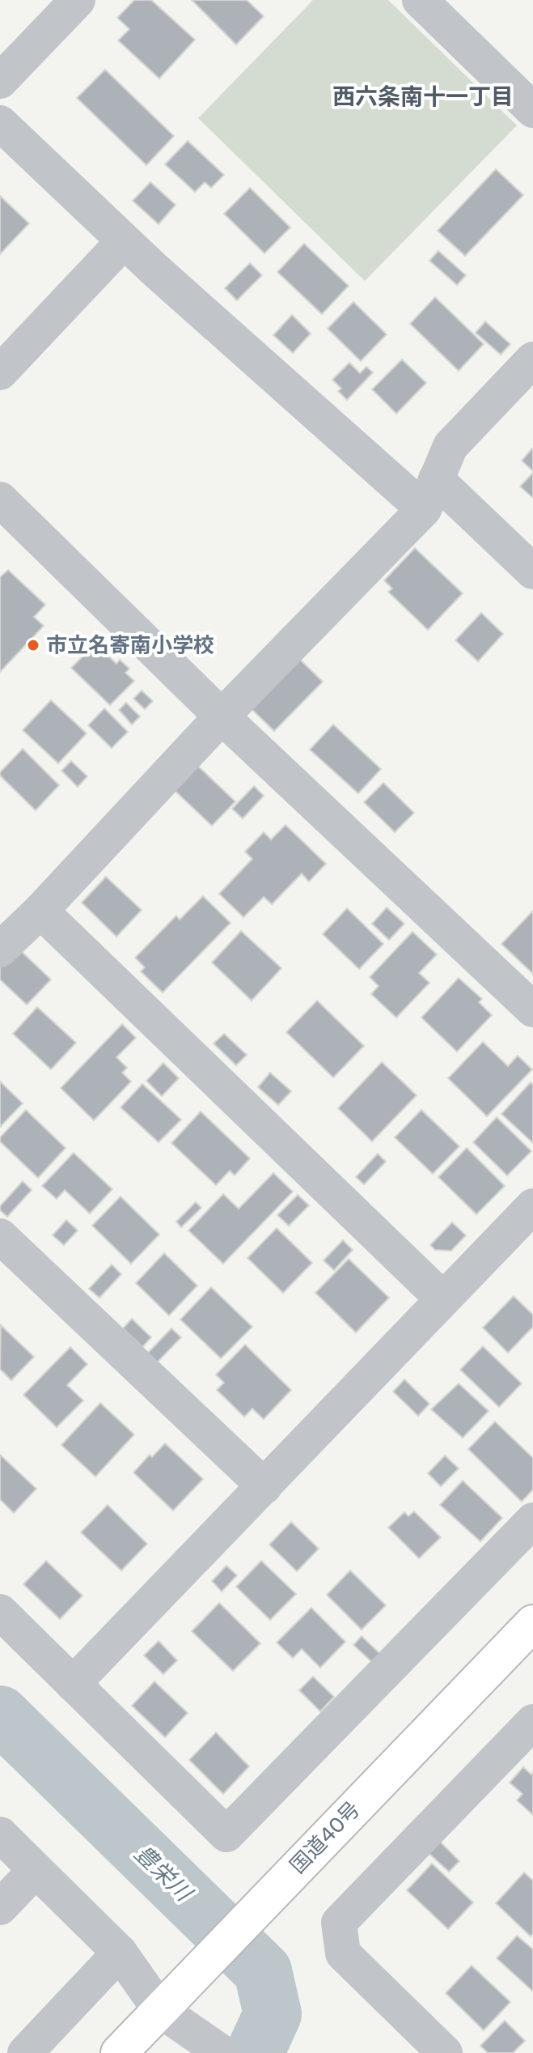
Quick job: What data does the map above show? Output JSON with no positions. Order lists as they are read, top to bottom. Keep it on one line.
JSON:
{"streets":{"highway":["国道40号"]},"districts":["西六条南十一丁目"],"water":["豊栄川"],"places":["市立名寄南小学校"]}
